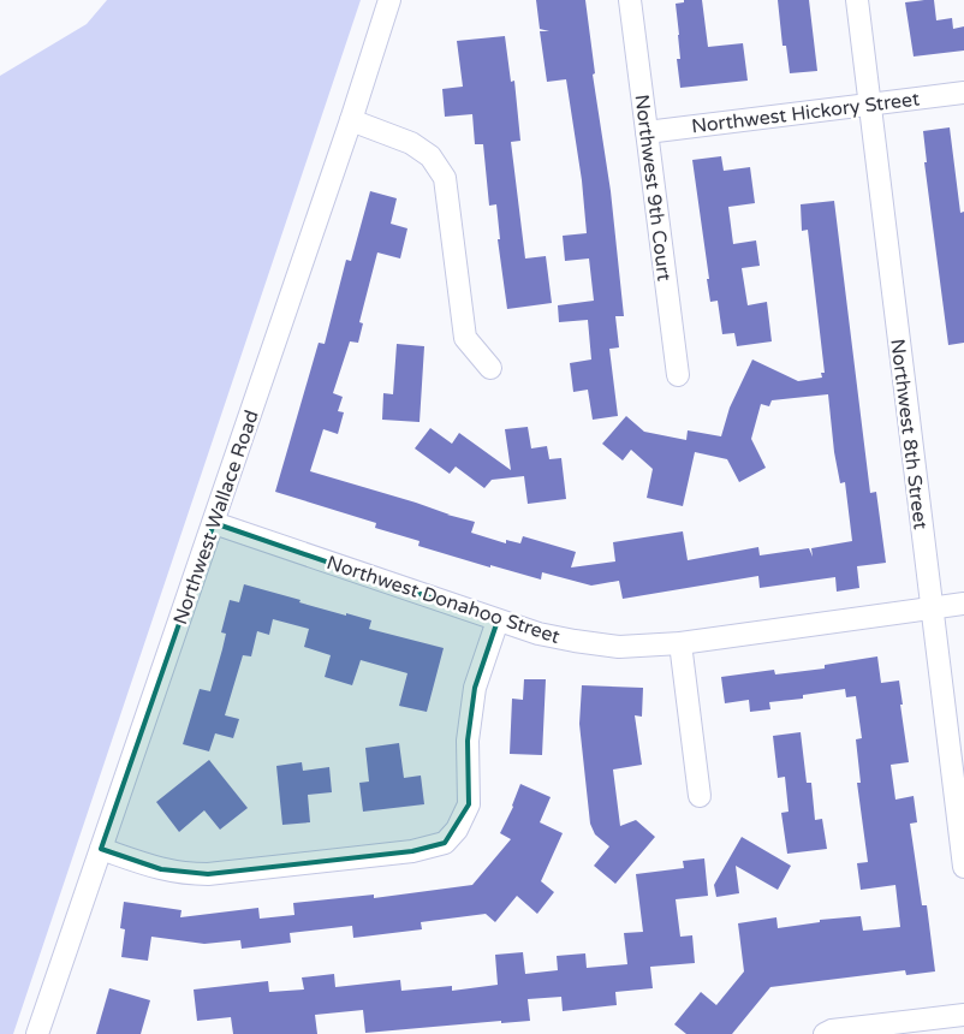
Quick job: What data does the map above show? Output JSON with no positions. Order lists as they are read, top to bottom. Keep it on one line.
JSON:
{"streets":{"street":["Northwest Hickory Street","Northwest 9th Court","Northwest 8th Street","Northwest Wallace Road","Northwest Donahoo Street"]},"crossings":[["Northwest Hickory Street","Northwest 9th Court"],["Northwest Hickory Street","Northwest 8th Street"],["Northwest 8th Street","Northwest Donahoo Street"],["Northwest Wallace Road","Northwest Donahoo Street"]]}
